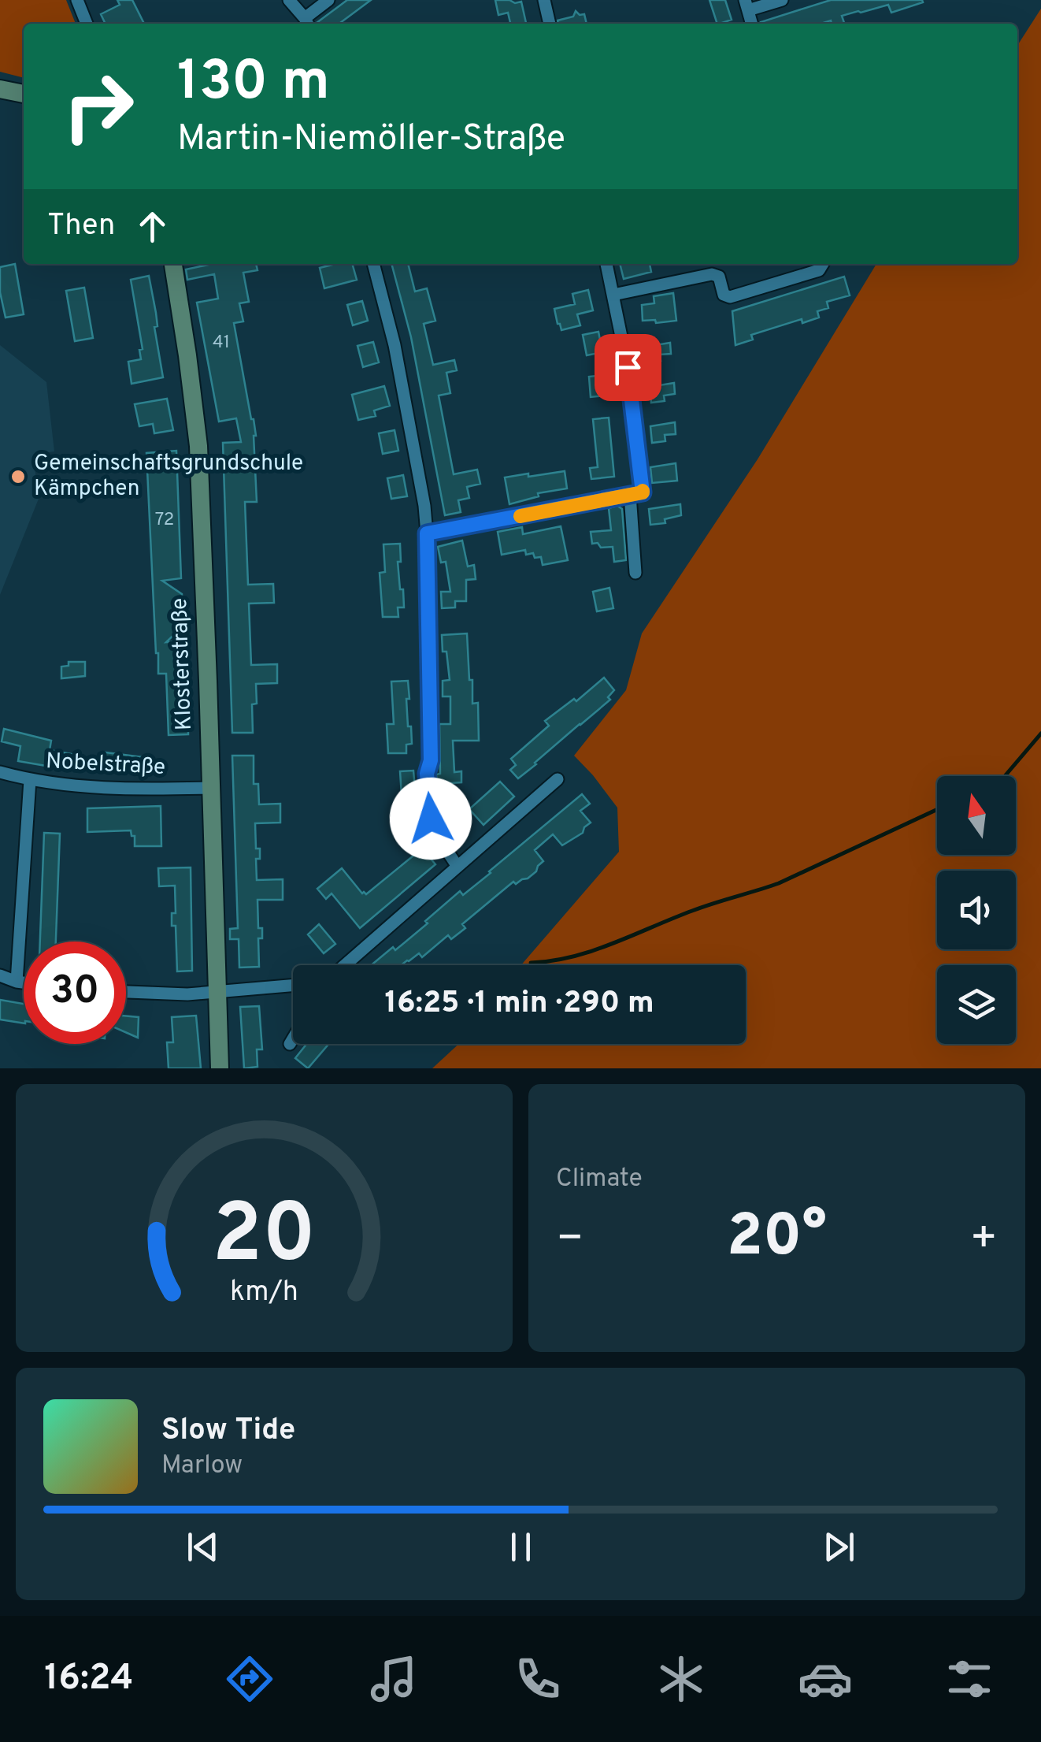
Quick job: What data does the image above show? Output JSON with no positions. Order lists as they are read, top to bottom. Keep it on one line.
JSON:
{"streets":{"main road":["Klosterstraße"],"street":["Nobelstraße"]},"crossings":[["Klosterstraße","Nobelstraße"]],"places":["Gemeinschaftsgrundschule Kämpchen"],"house_numbers":["41","72"],"north":"top","page":{"turn":["130 m","Martin-Niemöller-Straße"],"then":"Then","limit":"30","trip":"16:25 · 1 min · 290 m","tile":"Climate","heat":["−","20°","+"],"song":["Slow Tide","Marlow"],"tabs":"16:24","gauge":["20","km/h"]}}
